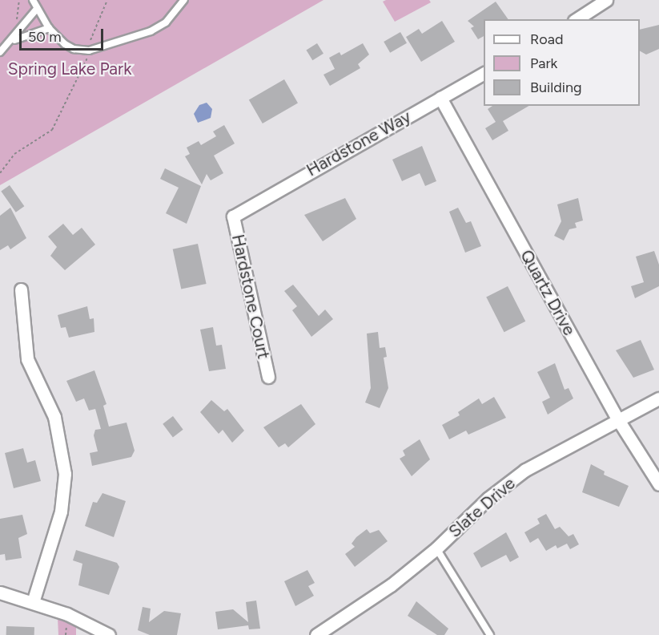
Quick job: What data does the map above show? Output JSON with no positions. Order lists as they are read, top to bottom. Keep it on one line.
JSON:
{"streets":{"street":["Hardstone Way","Quartz Drive","Hardstone Court","Slate Drive"]},"crossings":[["Hardstone Way","Quartz Drive"],["Hardstone Way","Hardstone Court"],["Quartz Drive","Slate Drive"]],"parks":["Spring Lake Park"],"legend":["Road","Park","Building"],"scale_bar":"50 m"}
